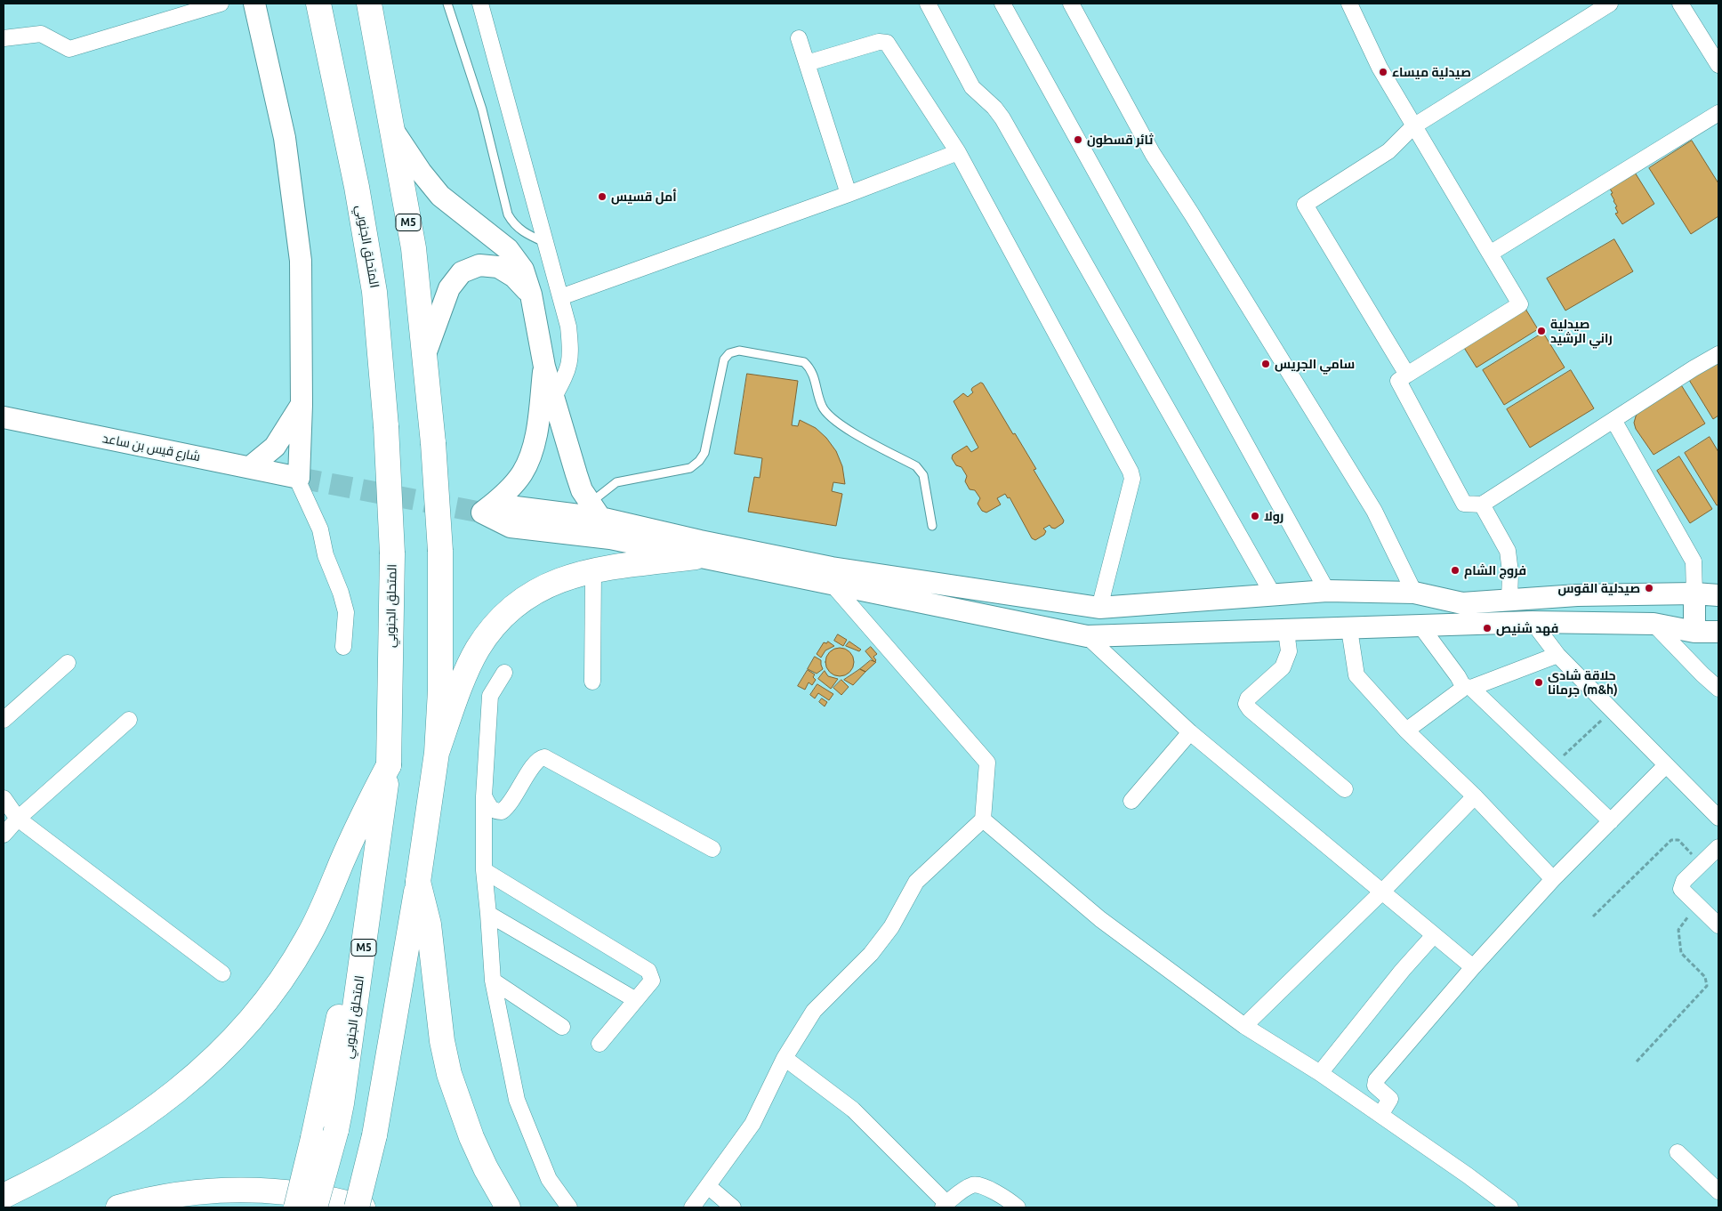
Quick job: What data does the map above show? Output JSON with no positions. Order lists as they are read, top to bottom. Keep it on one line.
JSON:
{"streets":{"highway":["M5","المتحلق الجنوبي"],"main road":["شارع قيس بن ساعد"]},"places":["صيدلية ميساء","ثائر قسطون","أمل قسيس","صيدلية راني الرشيد","سامي الجريس","رولا","فروج الشام","صيدلية القوس","فهد شنيص","حلاقة شادي جرمانا (m&h)"]}
